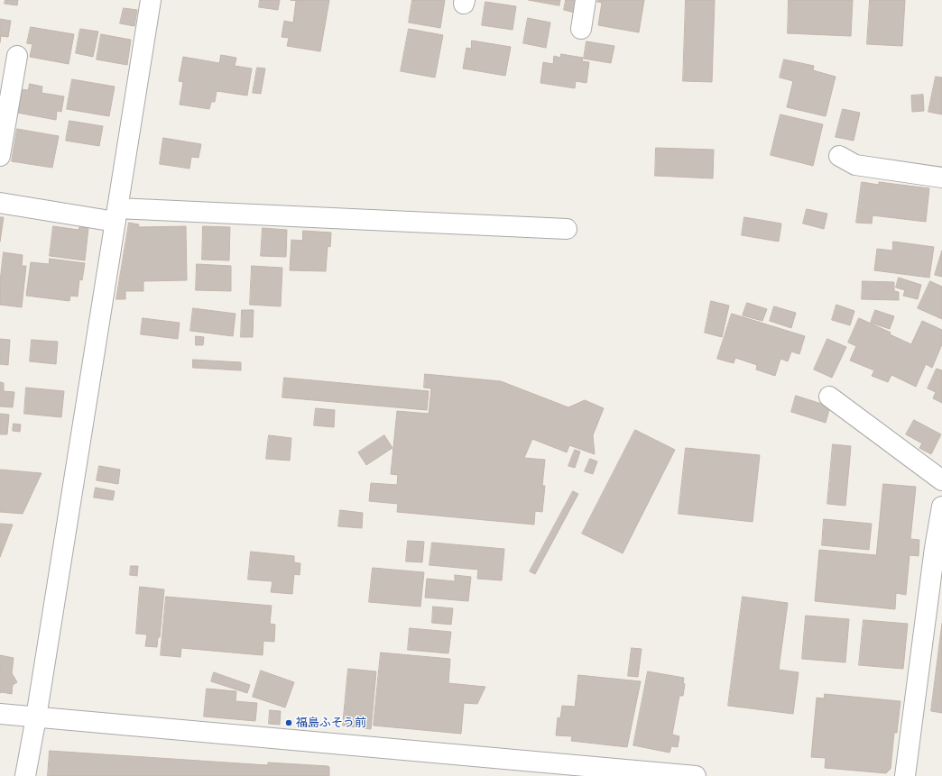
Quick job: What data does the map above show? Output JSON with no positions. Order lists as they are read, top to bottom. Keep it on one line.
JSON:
{"places":["福島ふそう前"]}
